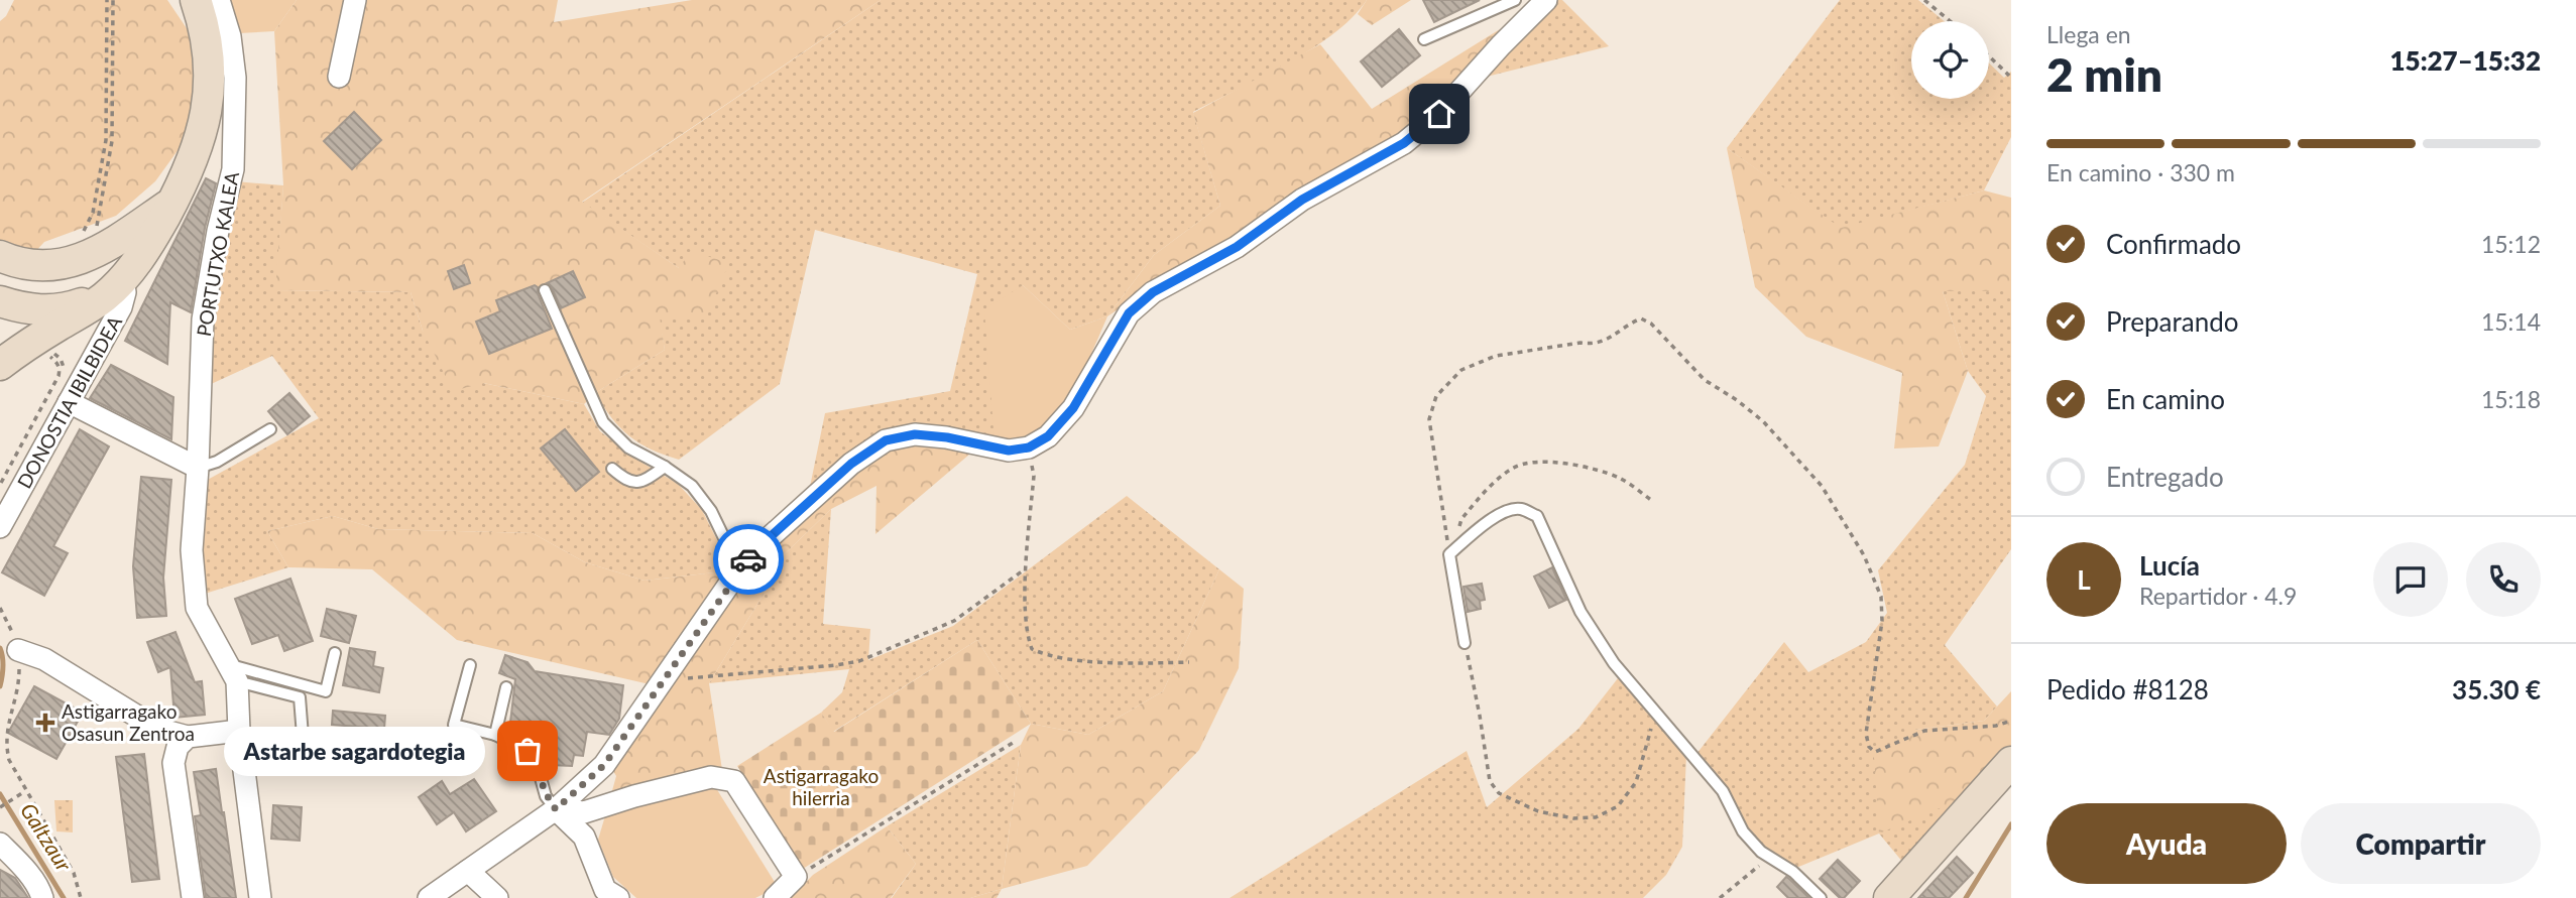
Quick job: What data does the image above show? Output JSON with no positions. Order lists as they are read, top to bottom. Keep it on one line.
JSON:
{"streets":{"main road":["DONOSTIA IBILBIDEA"],"street":["PORTUTXO KALEA"]},"water":["Galtzaur"],"parks":["Astigarragako hilerria"],"places":{"health":["Astigarragako Osasun Zentroa"],"other":["Astarbe sagardotegia"]},"page":{"heading":["2 min","Llega en","15:27–15:32"],"panel":["Lucía","Repartidor · 4.9","Pedido #8128","35.30 €"],"bar":"En camino · 330 m","list":[["Confirmado","15:12"],["Preparando","15:14"],["En camino","15:18"],"Entregado"],"round":"L","bubble":"Astarbe sagardotegia","buttons":["Ayuda","Compartir"]}}
